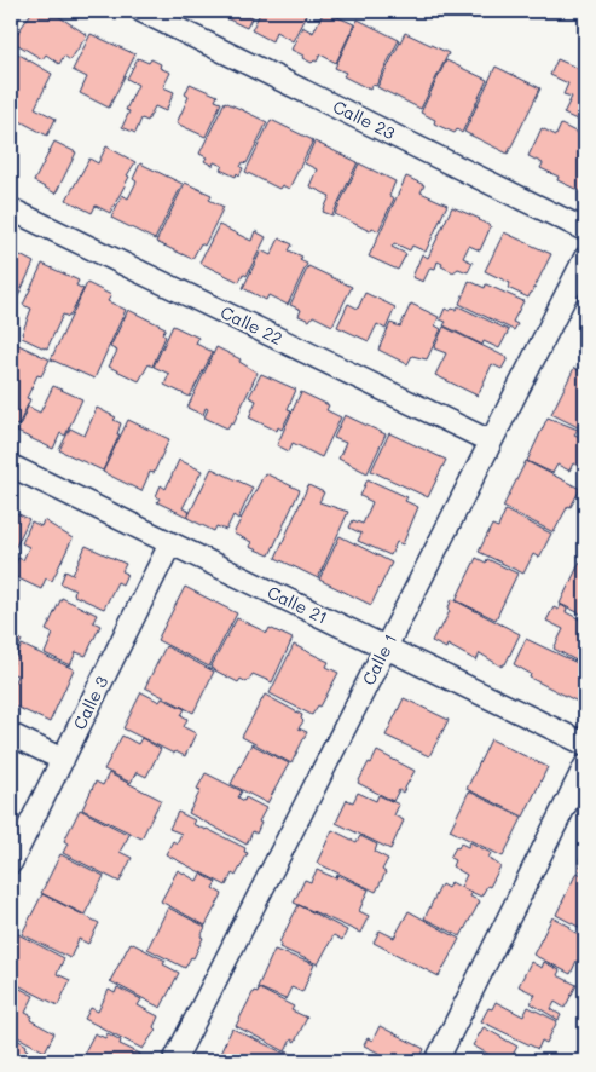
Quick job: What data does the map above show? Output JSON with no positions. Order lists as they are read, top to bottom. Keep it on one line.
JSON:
{"streets":{"street":["Calle 23","Calle 22","Calle 21","Calle 1","Calle 3"]},"crossings":[["Calle 22","Calle 1"],["Calle 21","Calle 1"],["Calle 21","Calle 3"]]}
